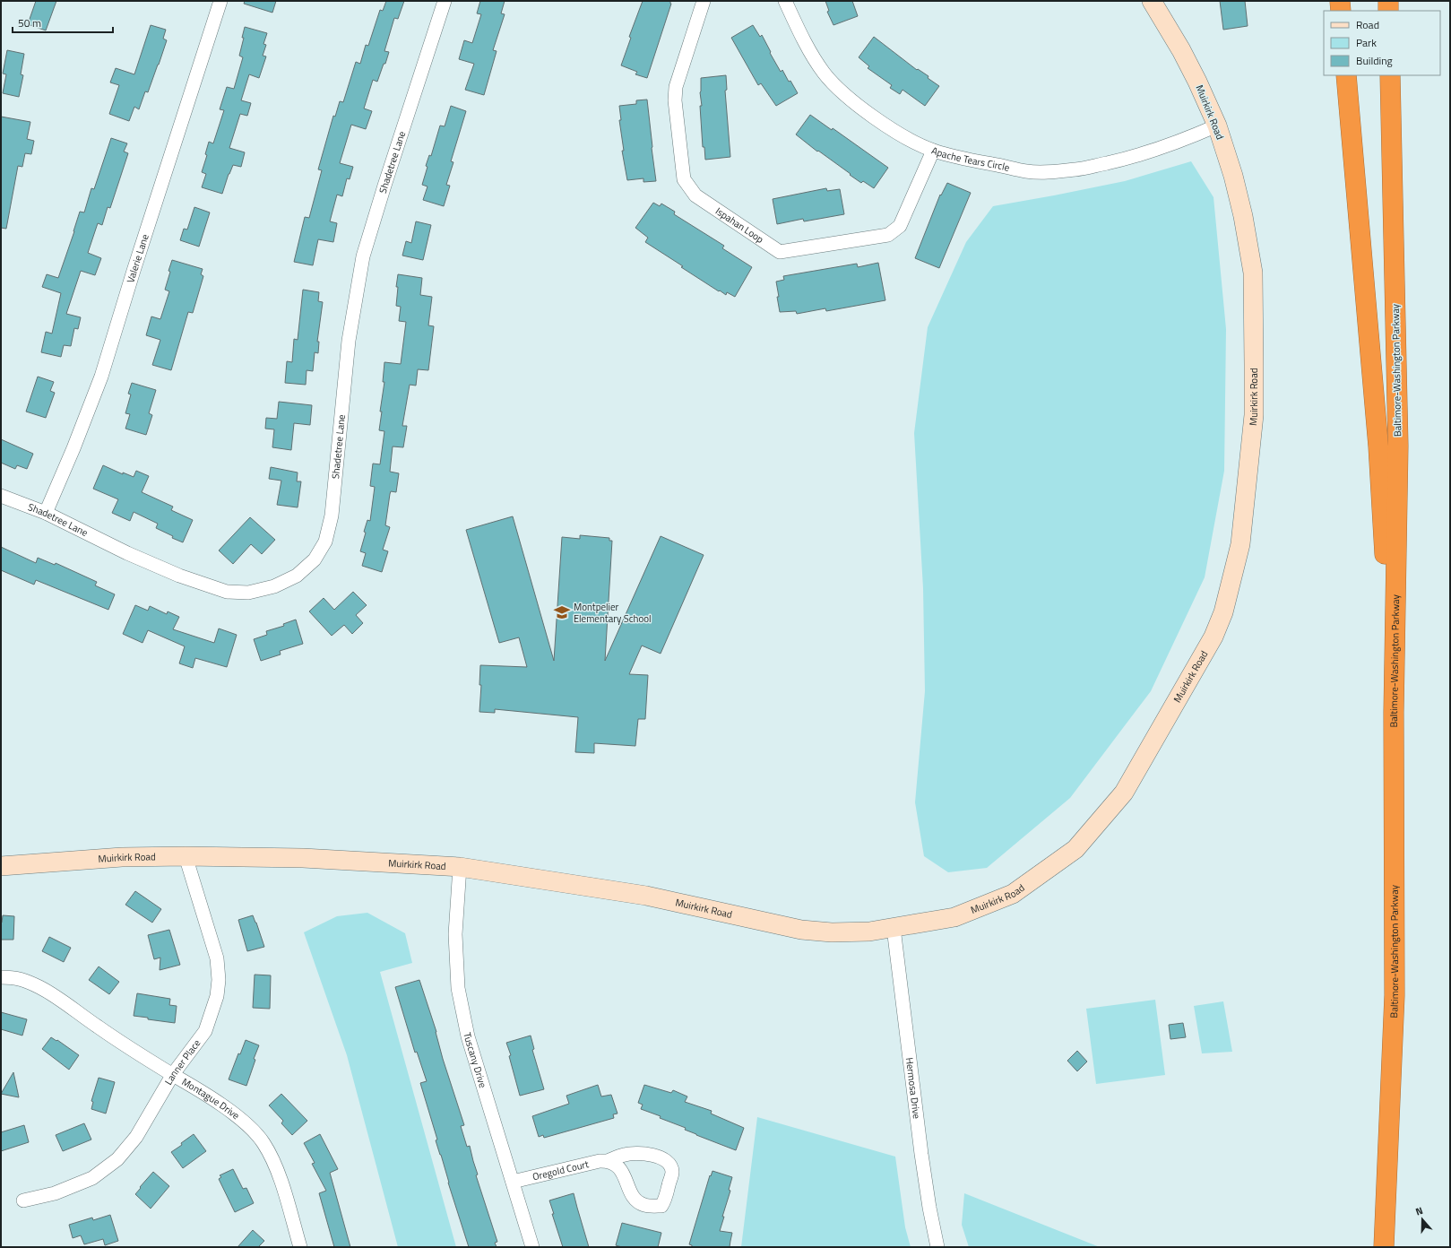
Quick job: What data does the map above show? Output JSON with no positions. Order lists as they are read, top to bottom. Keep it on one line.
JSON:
{"streets":{"highway":["Baltimore-Washington Parkway"],"main road":["Muirkirk Road"],"street":["Apache Tears Circle","Shadetree Lane","Ispahan Loop","Valerie Lane","Tuscany Drive","Lanner Place","Hermosa Drive","Montague Drive","Oregold Court"]},"crossings":[["Muirkirk Road","Apache Tears Circle"],["Muirkirk Road","Tuscany Drive"],["Muirkirk Road","Lanner Place"],["Muirkirk Road","Hermosa Drive"],["Apache Tears Circle","Ispahan Loop"],["Shadetree Lane","Valerie Lane"],["Tuscany Drive","Oregold Court"],["Lanner Place","Montague Drive"]],"places":{"school or university":["Montpelier Elementary School"]},"legend":["Road","Park","Building"],"scale_bar":"50 m","north":"top"}
